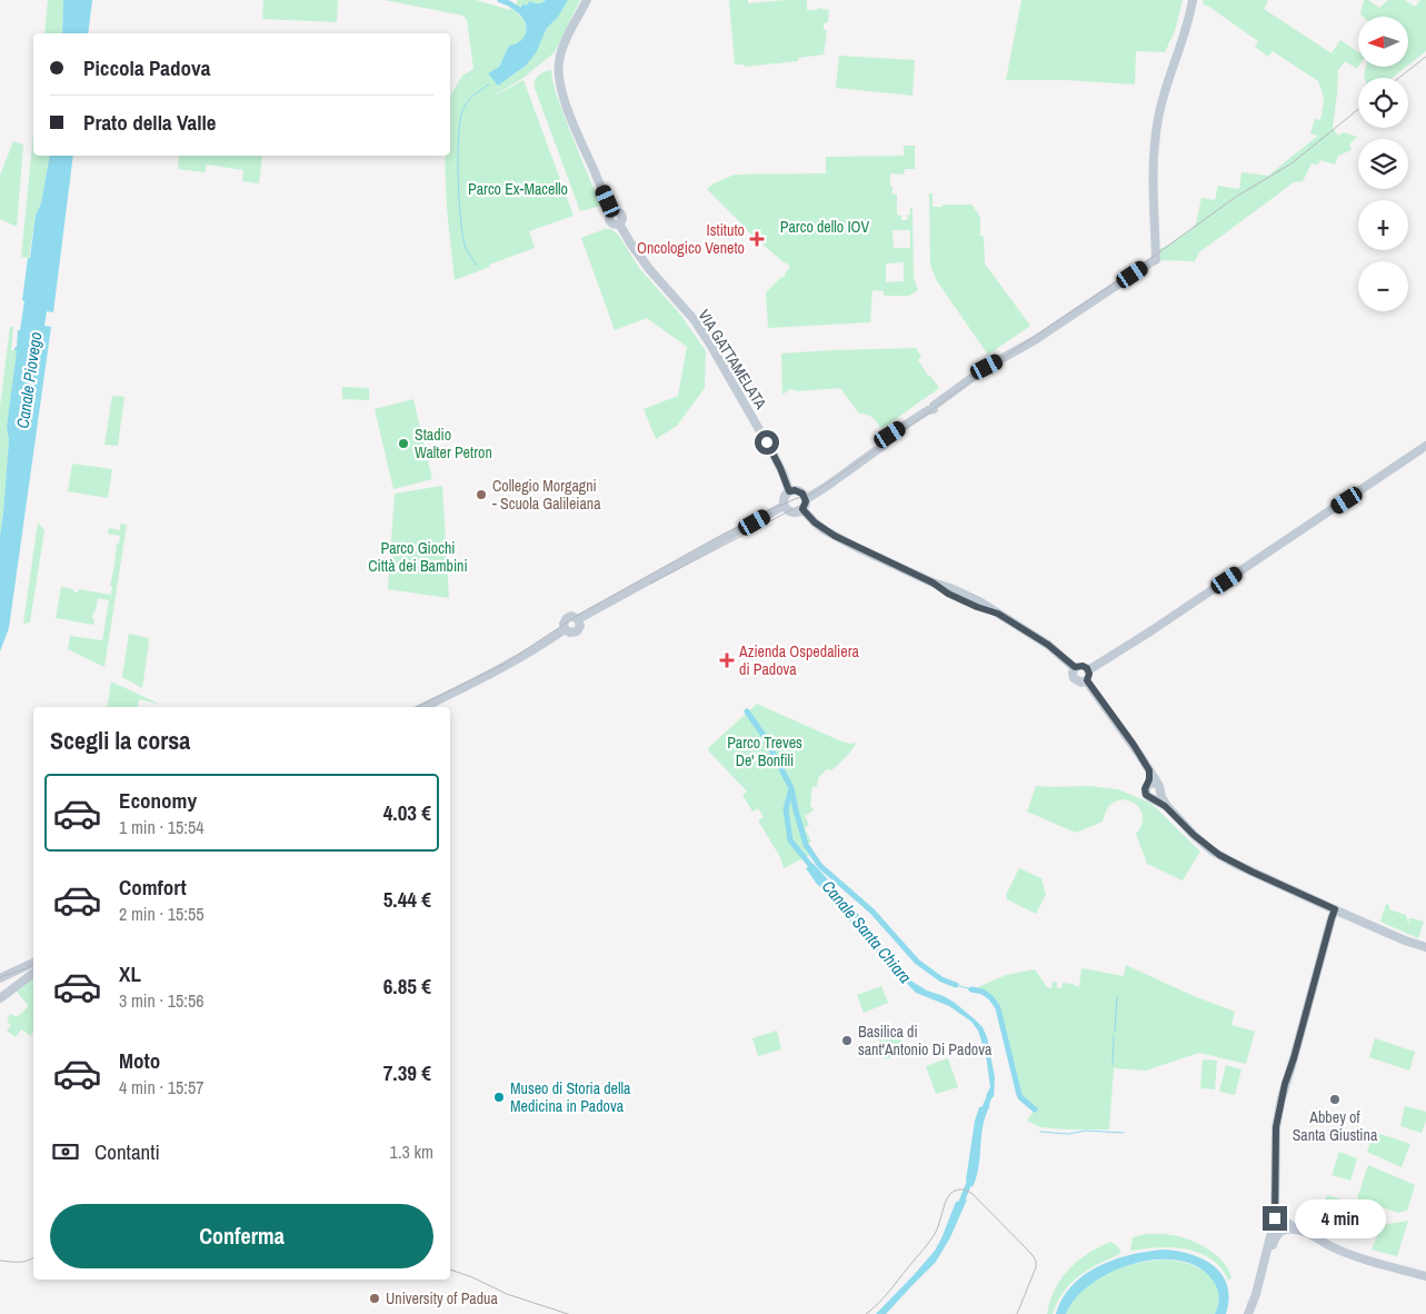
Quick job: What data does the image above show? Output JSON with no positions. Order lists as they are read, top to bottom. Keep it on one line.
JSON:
{"streets":{"main road":["VIA GATTAMELATA"]},"water":["Canale Piovego","Canale Santa Chiara"],"parks":["Parco Ex-Macello","Parco dello IOV","Parco Giochi Città dei Bambini","Parco Treves De' Bonfili"],"places":{"health":["Istituto Oncologico Veneto","Azienda Ospedaliera di Padova"],"other":["Stadio Walter Petron","Collegio Morgagni - Scuola Galileiana","Basilica di sant'Antonio Di Padova","Museo di Storia della Medicina in Padova","Abbey of Santa Giustina","University of Padua"]},"north":"left","page":{"map_buttons":["+","−"],"banner":["Piccola Padova","Prato della Valle"],"heading":"Scegli la corsa","list":[{"name":"Economy","note":"1 min · 15:54","value":"4.03 €"},{"name":"Comfort","note":"2 min · 15:55","value":"5.44 €"},{"name":"XL","note":"3 min · 15:56","value":"6.85 €"},{"name":"Moto","note":"4 min · 15:57","value":"7.39 €"}],"pay":["Contanti","1.3 km"],"buttons":"Conferma","bubble":"4 min"}}
